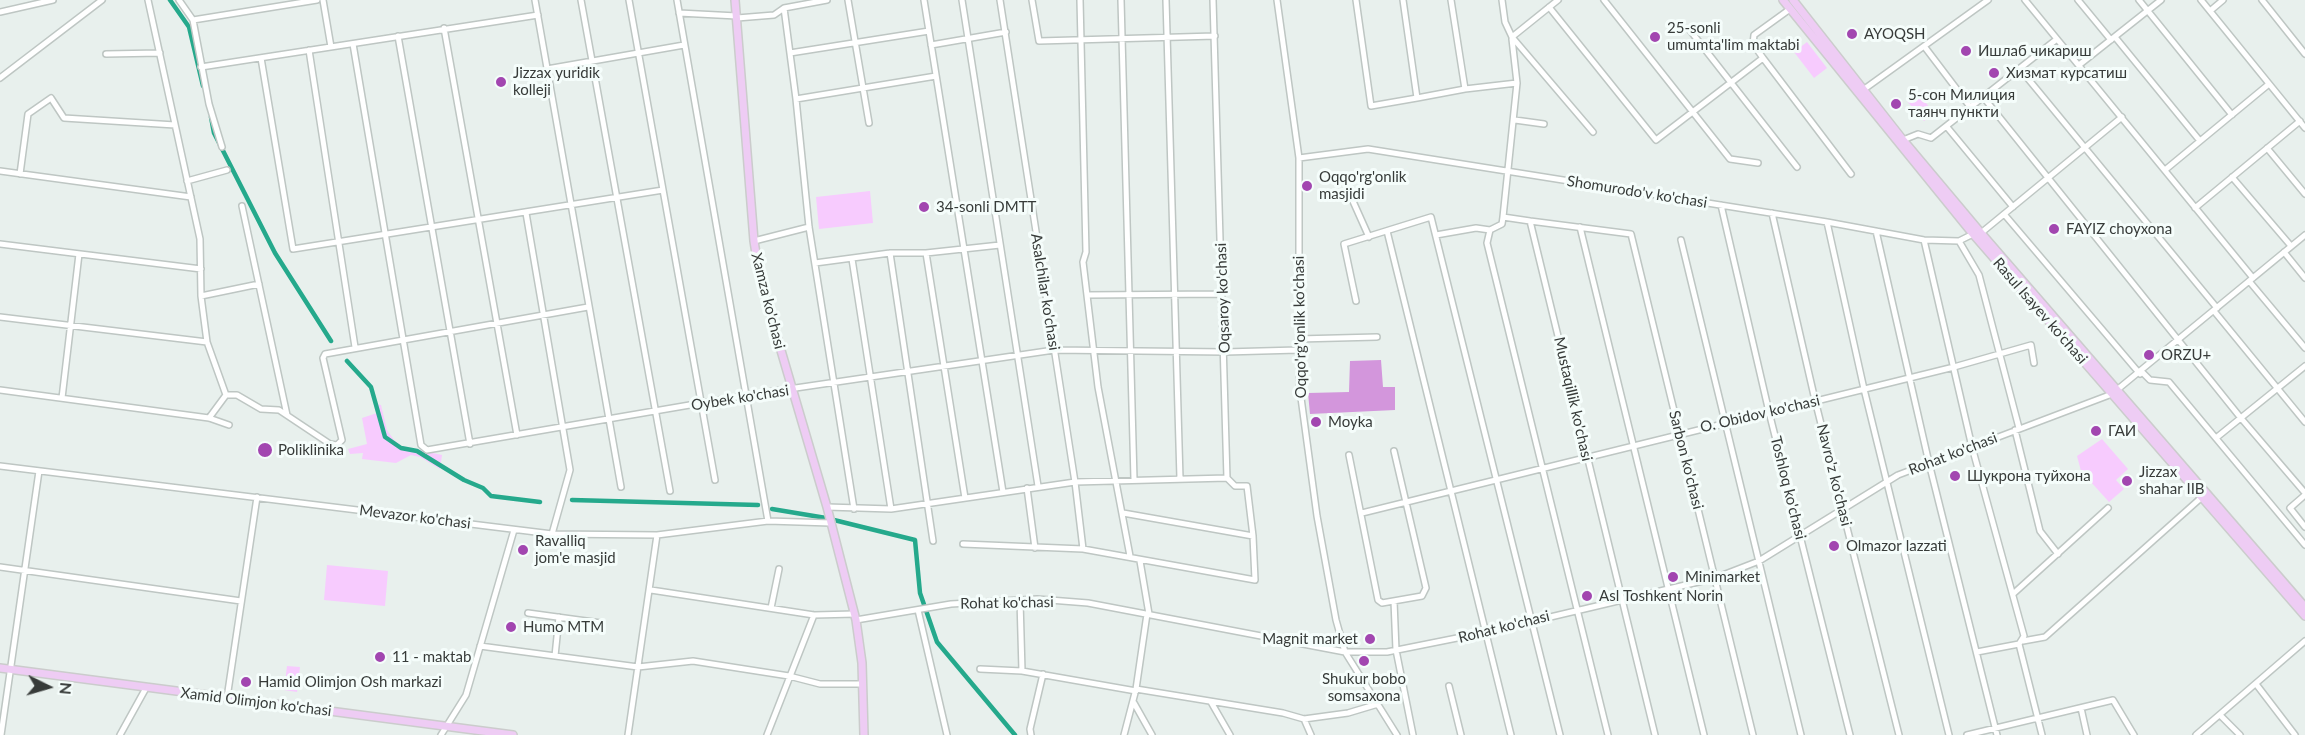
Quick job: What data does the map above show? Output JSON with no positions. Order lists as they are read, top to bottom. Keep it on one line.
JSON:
{"streets":{"main road":["Xamza ko'chasi","Rasul Isayev ko'chasi","Xamid Olimjon ko'chasi"],"street":["Shomurodo'v ko'chasi","Asalchilar ko'chasi","Oqsaroy ko'chasi","Oqqo'rg'onlik ko'chasi","Oybek ko'chasi","Mustaqillik ko'chasi","O. Obidov ko'chasi","Rohat ko'chasi","Sarbon ko'chasi","Navro'z ko'chasi","Toshloq ko'chasi","Mevazor ko'chasi"]},"crossings":[["Shomurodo'v ko'chasi","Rasul Isayev ko'chasi"],["Shomurodo'v ko'chasi","Oqqo'rg'onlik ko'chasi"],["Shomurodo'v ko'chasi","Navro'z ko'chasi"],["Shomurodo'v ko'chasi","Toshloq ko'chasi"],["Asalchilar ko'chasi","Oybek ko'chasi"],["Oqsaroy ko'chasi","Oybek ko'chasi"],["Xamza ko'chasi","Oybek ko'chasi"],["Xamza ko'chasi","Rohat ko'chasi"],["Xamza ko'chasi","Mevazor ko'chasi"],["Rasul Isayev ko'chasi","Rohat ko'chasi"],["Oqqo'rg'onlik ko'chasi","Oybek ko'chasi"],["Oqqo'rg'onlik ko'chasi","Rohat ko'chasi"],["Mustaqillik ko'chasi","O. Obidov ko'chasi"],["Mustaqillik ko'chasi","Rohat ko'chasi"],["Mustaqillik ko'chasi","Sarbon ko'chasi"],["O. Obidov ko'chasi","Sarbon ko'chasi"],["O. Obidov ko'chasi","Navro'z ko'chasi"],["O. Obidov ko'chasi","Toshloq ko'chasi"],["Rohat ko'chasi","Sarbon ko'chasi"],["Rohat ko'chasi","Navro'z ko'chasi"],["Rohat ko'chasi","Toshloq ko'chasi"]],"places":["AYOQSH","25-sonli umumta'lim maktabi","Ишлаб чикариш","Хизмат курсатиш","Jizzax yuridik kolleji","5-сон Милиция таянч пункти","Oqqo'rg'onlik masjidi","34-sonli DMTT","FAYIZ choyxona","ORZU+","Moyka","ГАИ","Poliklinika","Шукрона туйхона","Jizzax shahar IIB","Olmazor lazzati","Ravalliq jom'e masjid","Minimarket","Asl Toshkent Norin","Humo MTM","Magnit market","11 - maktab","Shukur bobo somsaxona","Hamid Olimjon Osh markazi"],"north":"right"}
